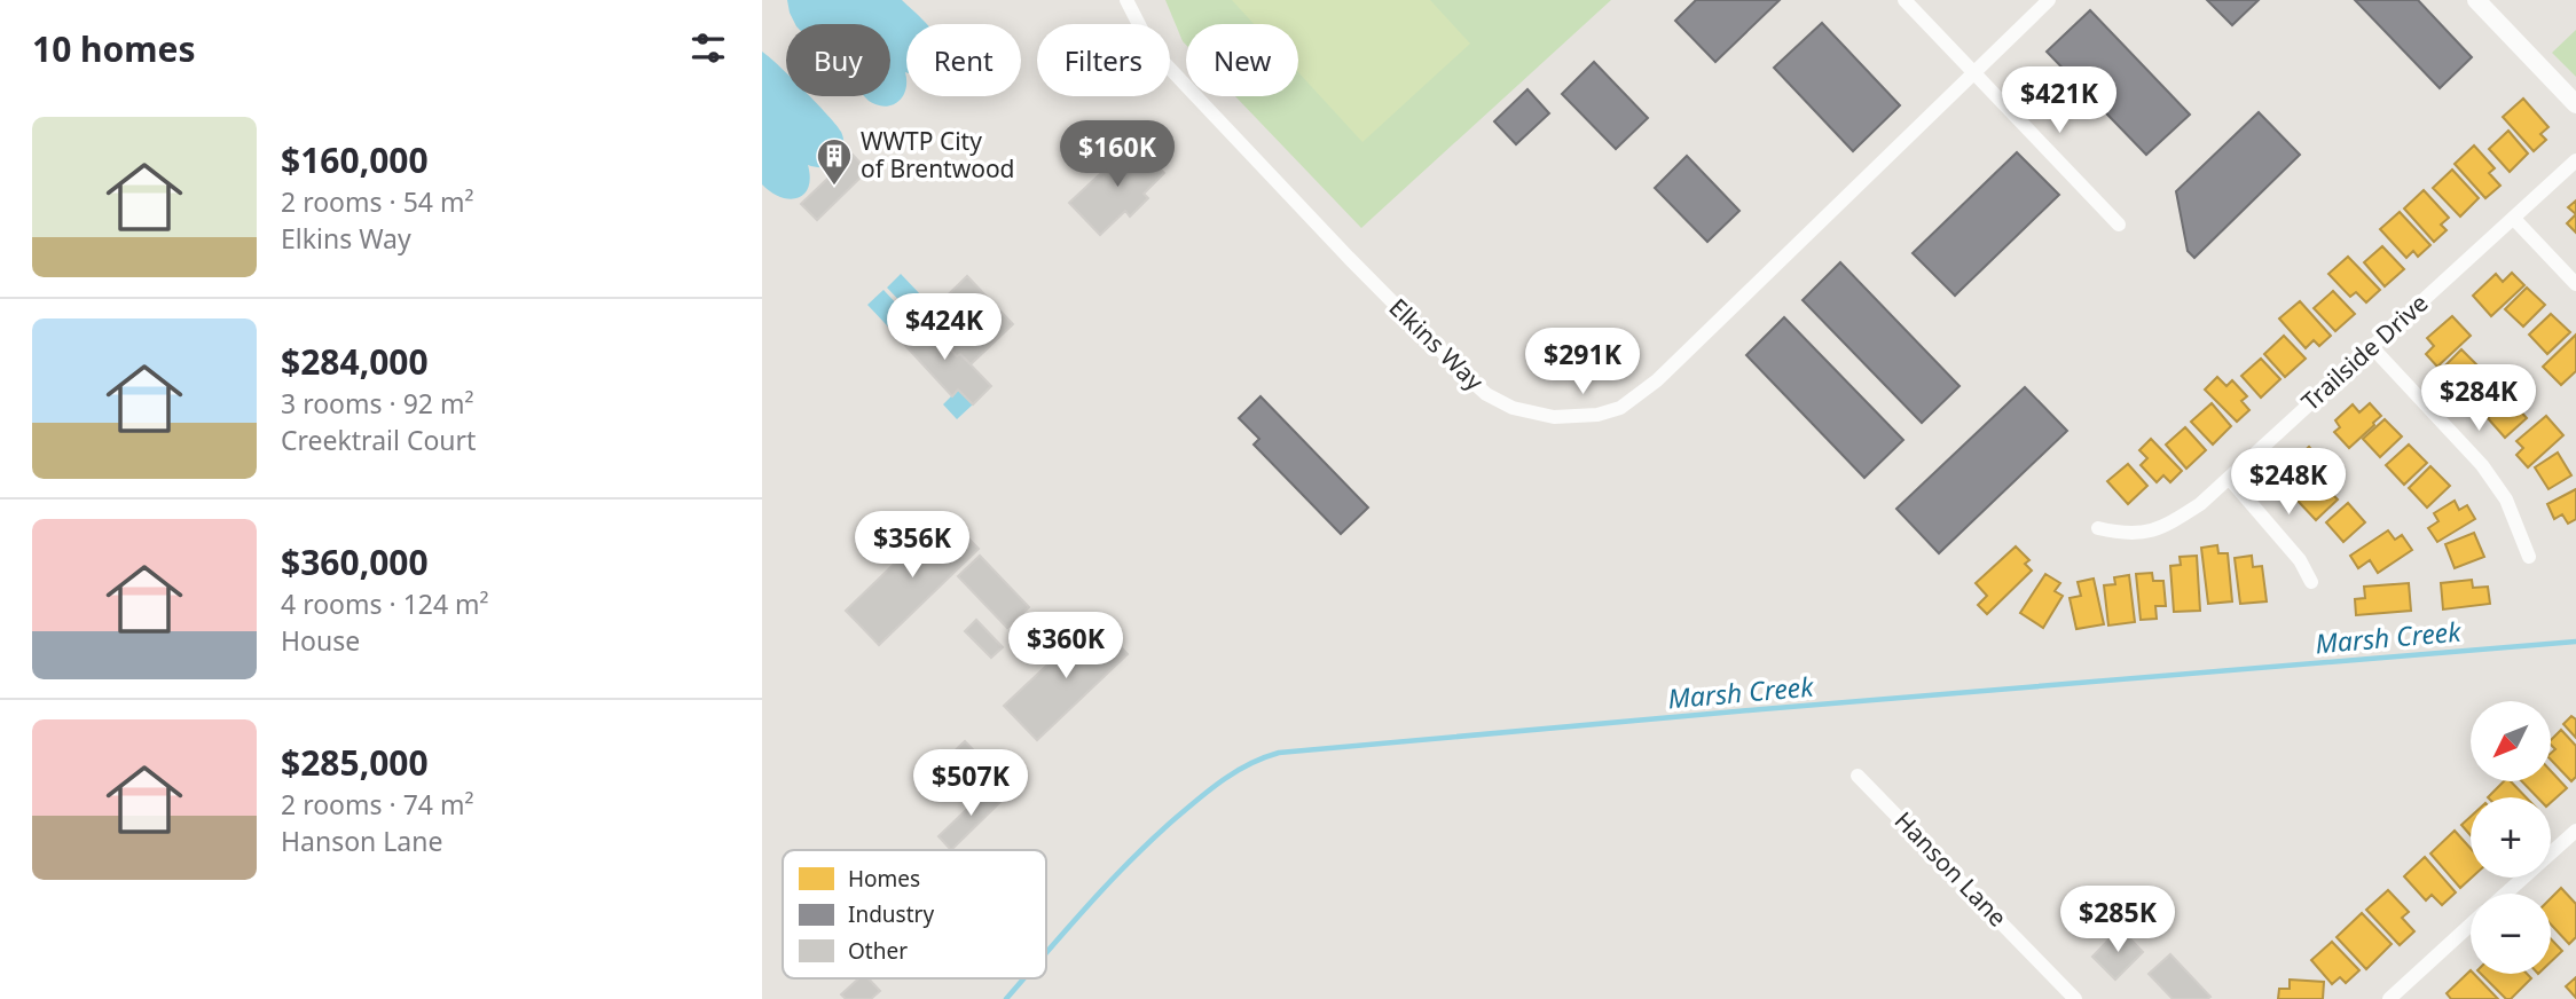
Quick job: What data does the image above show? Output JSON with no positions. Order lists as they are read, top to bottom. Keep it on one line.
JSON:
{"streets":{"street":["Elkins Way","Trailside Drive","Hanson Lane"]},"water":["Marsh Creek"],"places":{"building":["WWTP City of Brentwood"]},"legend":["Homes","Industry","Other"],"north":"bottom left","page":{"heading":"10 homes","chip":["Buy","Rent","Filters","New"],"price":["$421K","$160K","$424K","$291K","$284K","$248K","$356K","$360K","$507K","$285K"],"list":[{"name":"$160,000","note":"2 rooms · 54 m² · Elkins Way"},{"name":"$284,000","note":"3 rooms · 92 m² · Creektrail Court"},{"name":"$360,000","note":"4 rooms · 124 m² · House"},{"name":"$285,000","note":"2 rooms · 74 m² · Hanson Lane"}],"map_buttons":["+","−"]}}
